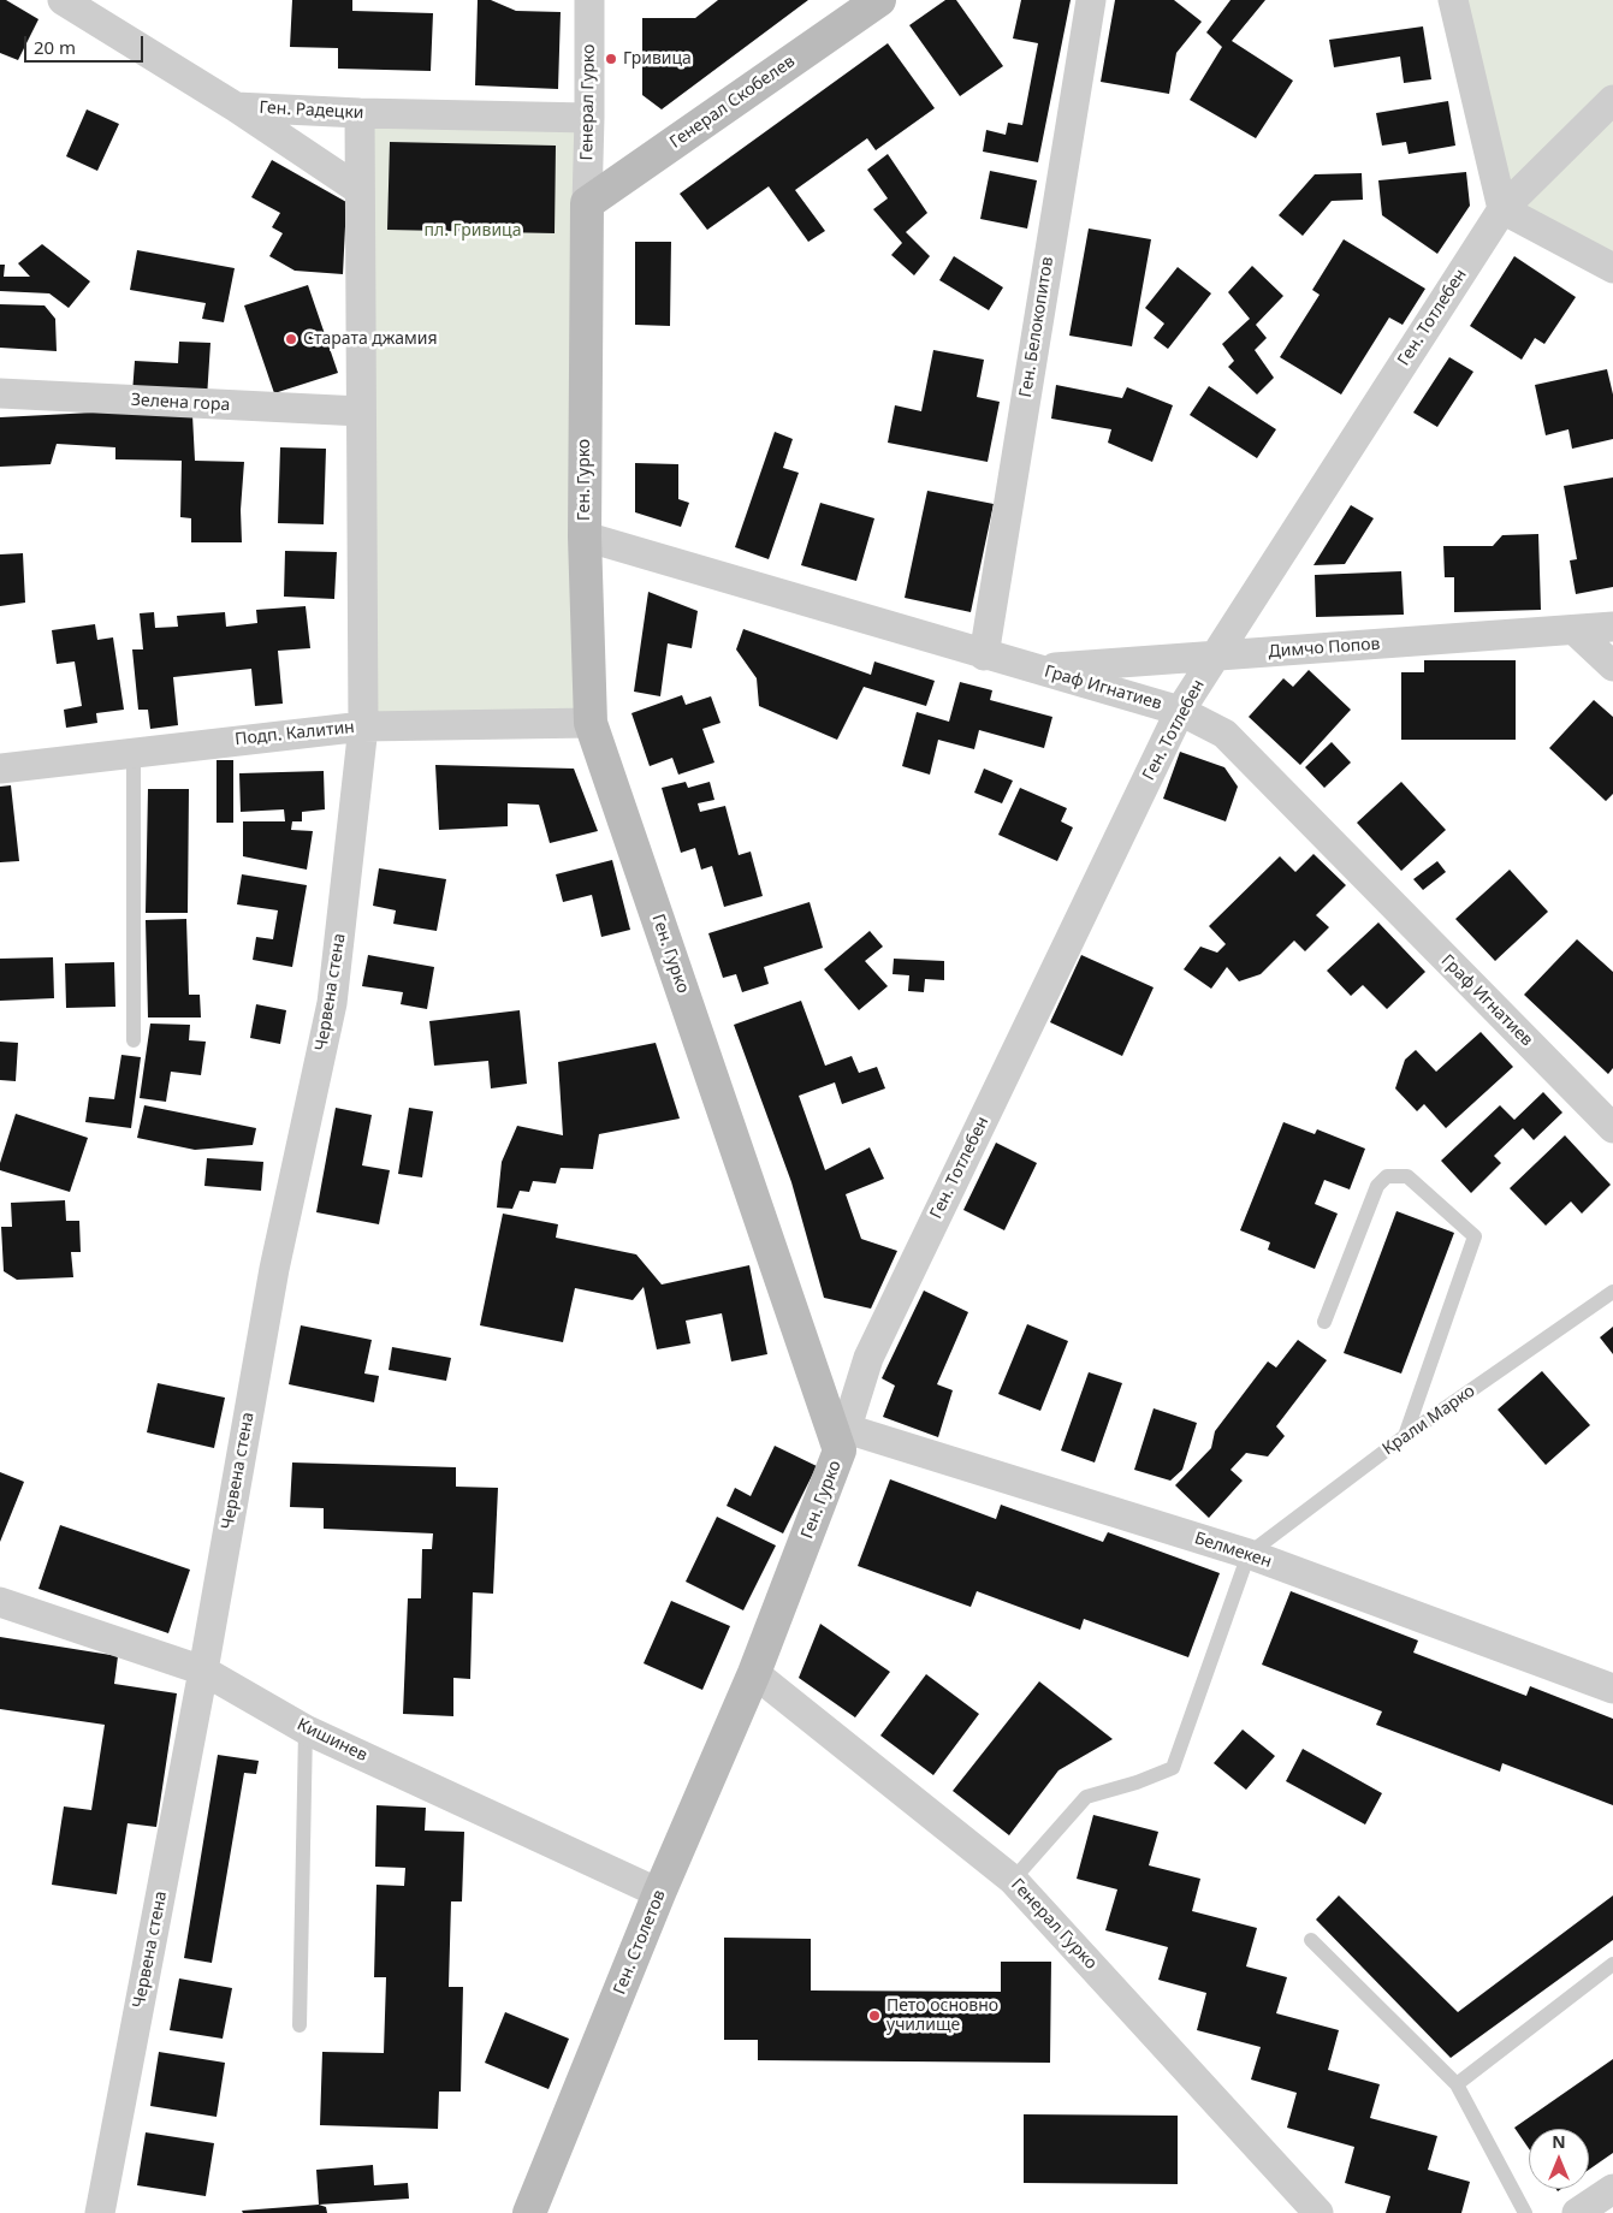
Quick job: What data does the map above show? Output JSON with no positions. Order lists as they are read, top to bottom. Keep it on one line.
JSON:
{"streets":{"street":["Генерал Гурко","Генерал Скобелев","Ген. Радецки","Ген. Тотлебен","Ген. Белокопитов","Зелена гора","Ген. Гурко","Димчо Попов","Граф Игнатиев","Подп. Калитин","Червена стена","Белмекен","Кишинев","Ген. Столетов"],"lane":["Крали Марко"]},"crossings":[["Генерал Гурко","Генерал Скобелев"],["Генерал Гурко","Ген. Радецки"],["Генерал Гурко","Ген. Гурко"],["Генерал Гурко","Ген. Столетов"],["Генерал Скобелев","Ген. Гурко"],["Ген. Радецки","Червена стена"],["Ген. Тотлебен","Ген. Гурко"],["Ген. Тотлебен","Димчо Попов"],["Ген. Тотлебен","Граф Игнатиев"],["Ген. Тотлебен","Белмекен"],["Ген. Белокопитов","Граф Игнатиев"],["Зелена гора","Червена стена"],["Ген. Гурко","Граф Игнатиев"],["Ген. Гурко","Подп. Калитин"],["Ген. Гурко","Белмекен"],["Ген. Гурко","Ген. Столетов"],["Димчо Попов","Граф Игнатиев"],["Подп. Калитин","Червена стена"],["Червена стена","Кишинев"],["Крали Марко","Белмекен"],["Кишинев","Ген. Столетов"]],"parks":["пл. Гривица"],"places":["Гривица","Старата джамия","Пето основно училище"],"scale_bar":"20 m","north":"top"}
